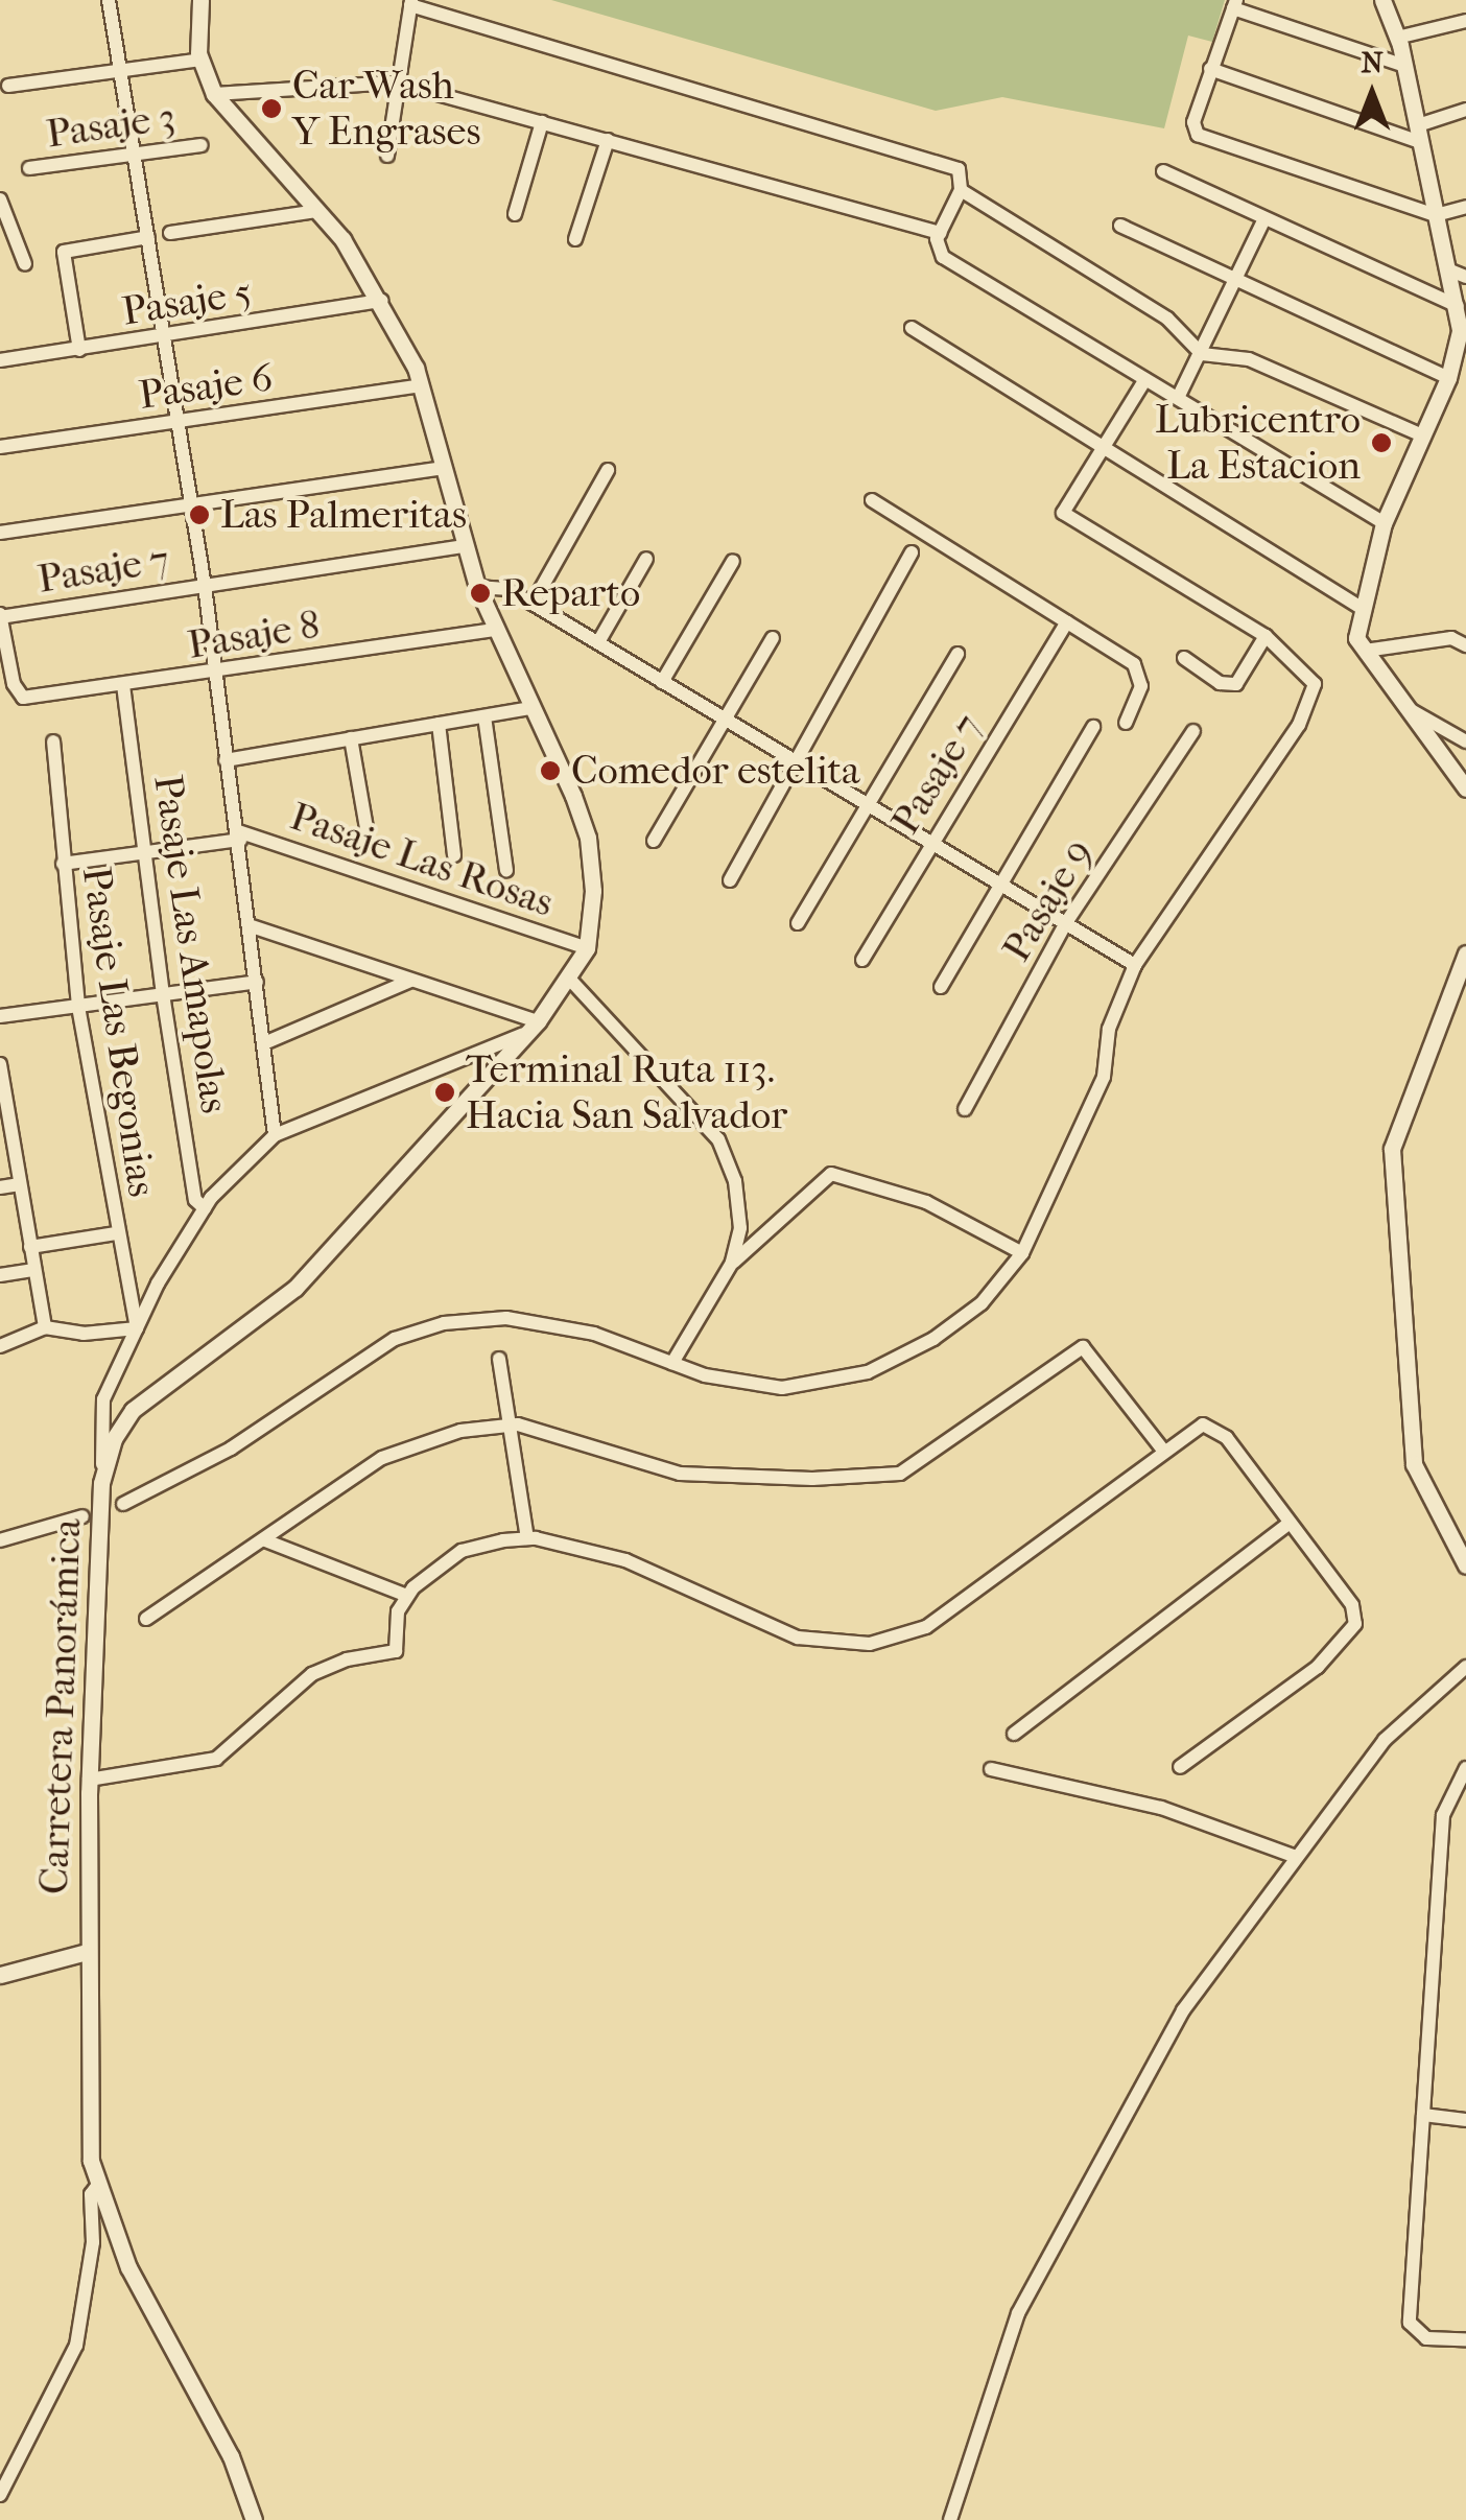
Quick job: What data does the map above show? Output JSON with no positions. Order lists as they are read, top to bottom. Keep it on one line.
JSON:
{"streets":{"street":["Pasaje 3","Pasaje 5","Pasaje 6","Pasaje 7","Pasaje 8","Pasaje Las Rosas","Pasaje 9","Pasaje Las Amapolas","Pasaje Las Begonias","Carretera Panorámica"]},"crossings":[["Pasaje 5","Carretera Panorámica"],["Pasaje 6","Carretera Panorámica"],["Pasaje 7","Pasaje 8"],["Pasaje 7","Carretera Panorámica"],["Pasaje 8","Pasaje Las Amapolas"],["Pasaje 8","Carretera Panorámica"],["Pasaje Las Rosas","Carretera Panorámica"]],"places":["Car Wash Y Engrases","Lubricentro La Estacion","Las Palmeritas","Reparto","Comedor estelita","Terminal Ruta 113. Hacia San Salvador"],"north":"top"}
